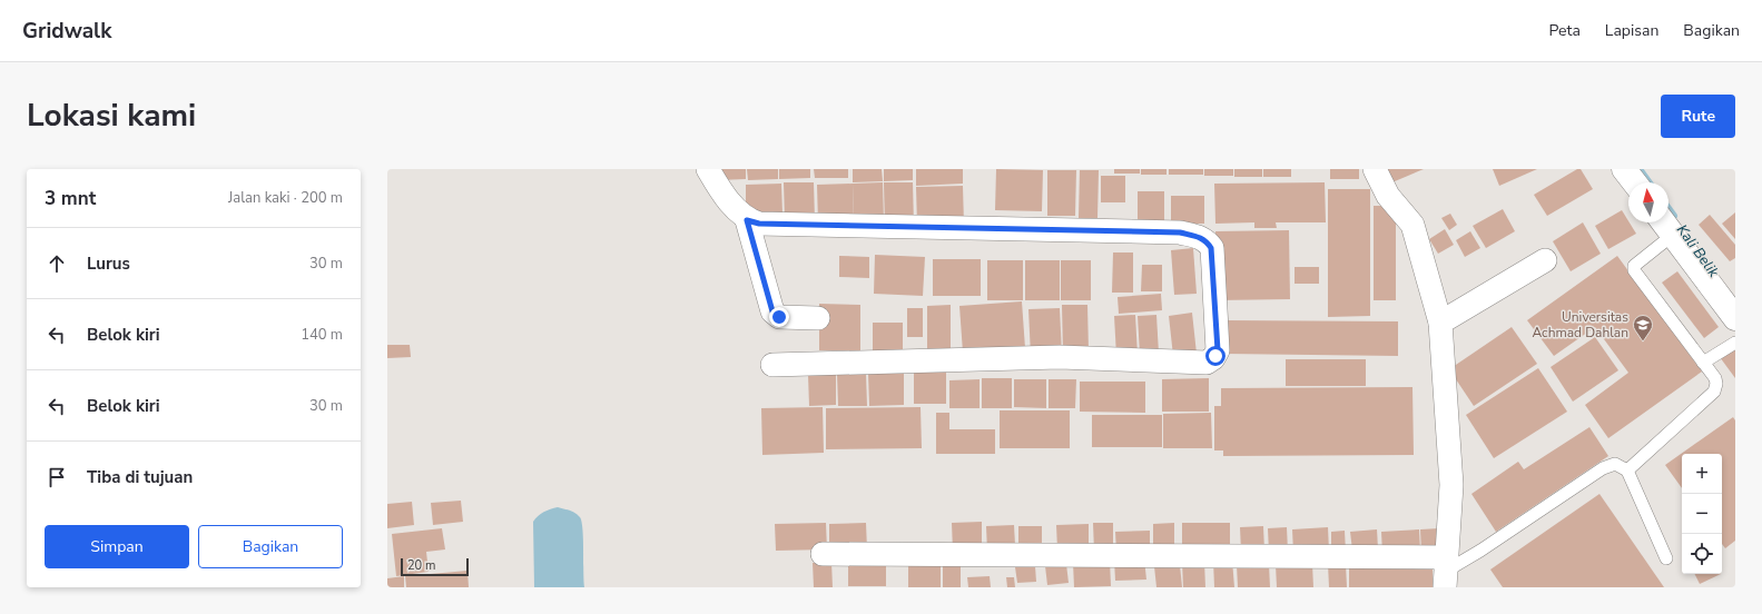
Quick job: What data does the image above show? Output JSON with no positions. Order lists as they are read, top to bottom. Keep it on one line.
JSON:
{"water":["Kali Belik"],"places":{"school or university":["Universitas Achmad Dahlan"]},"scale_bar":"20 m","north":"top","page":{"header":"Gridwalk","nav":["Peta","Lapisan","Bagikan"],"title":"Lokasi kami","buttons":["Rute",["Simpan","Bagikan"]],"heading":["3 mnt","Jalan kaki · 200 m"],"list":[["Lurus","30 m"],["Belok kiri","140 m"],["Belok kiri","30 m"],"Tiba di tujuan"],"map_buttons":["+","−"],"scale":"20 m"}}
